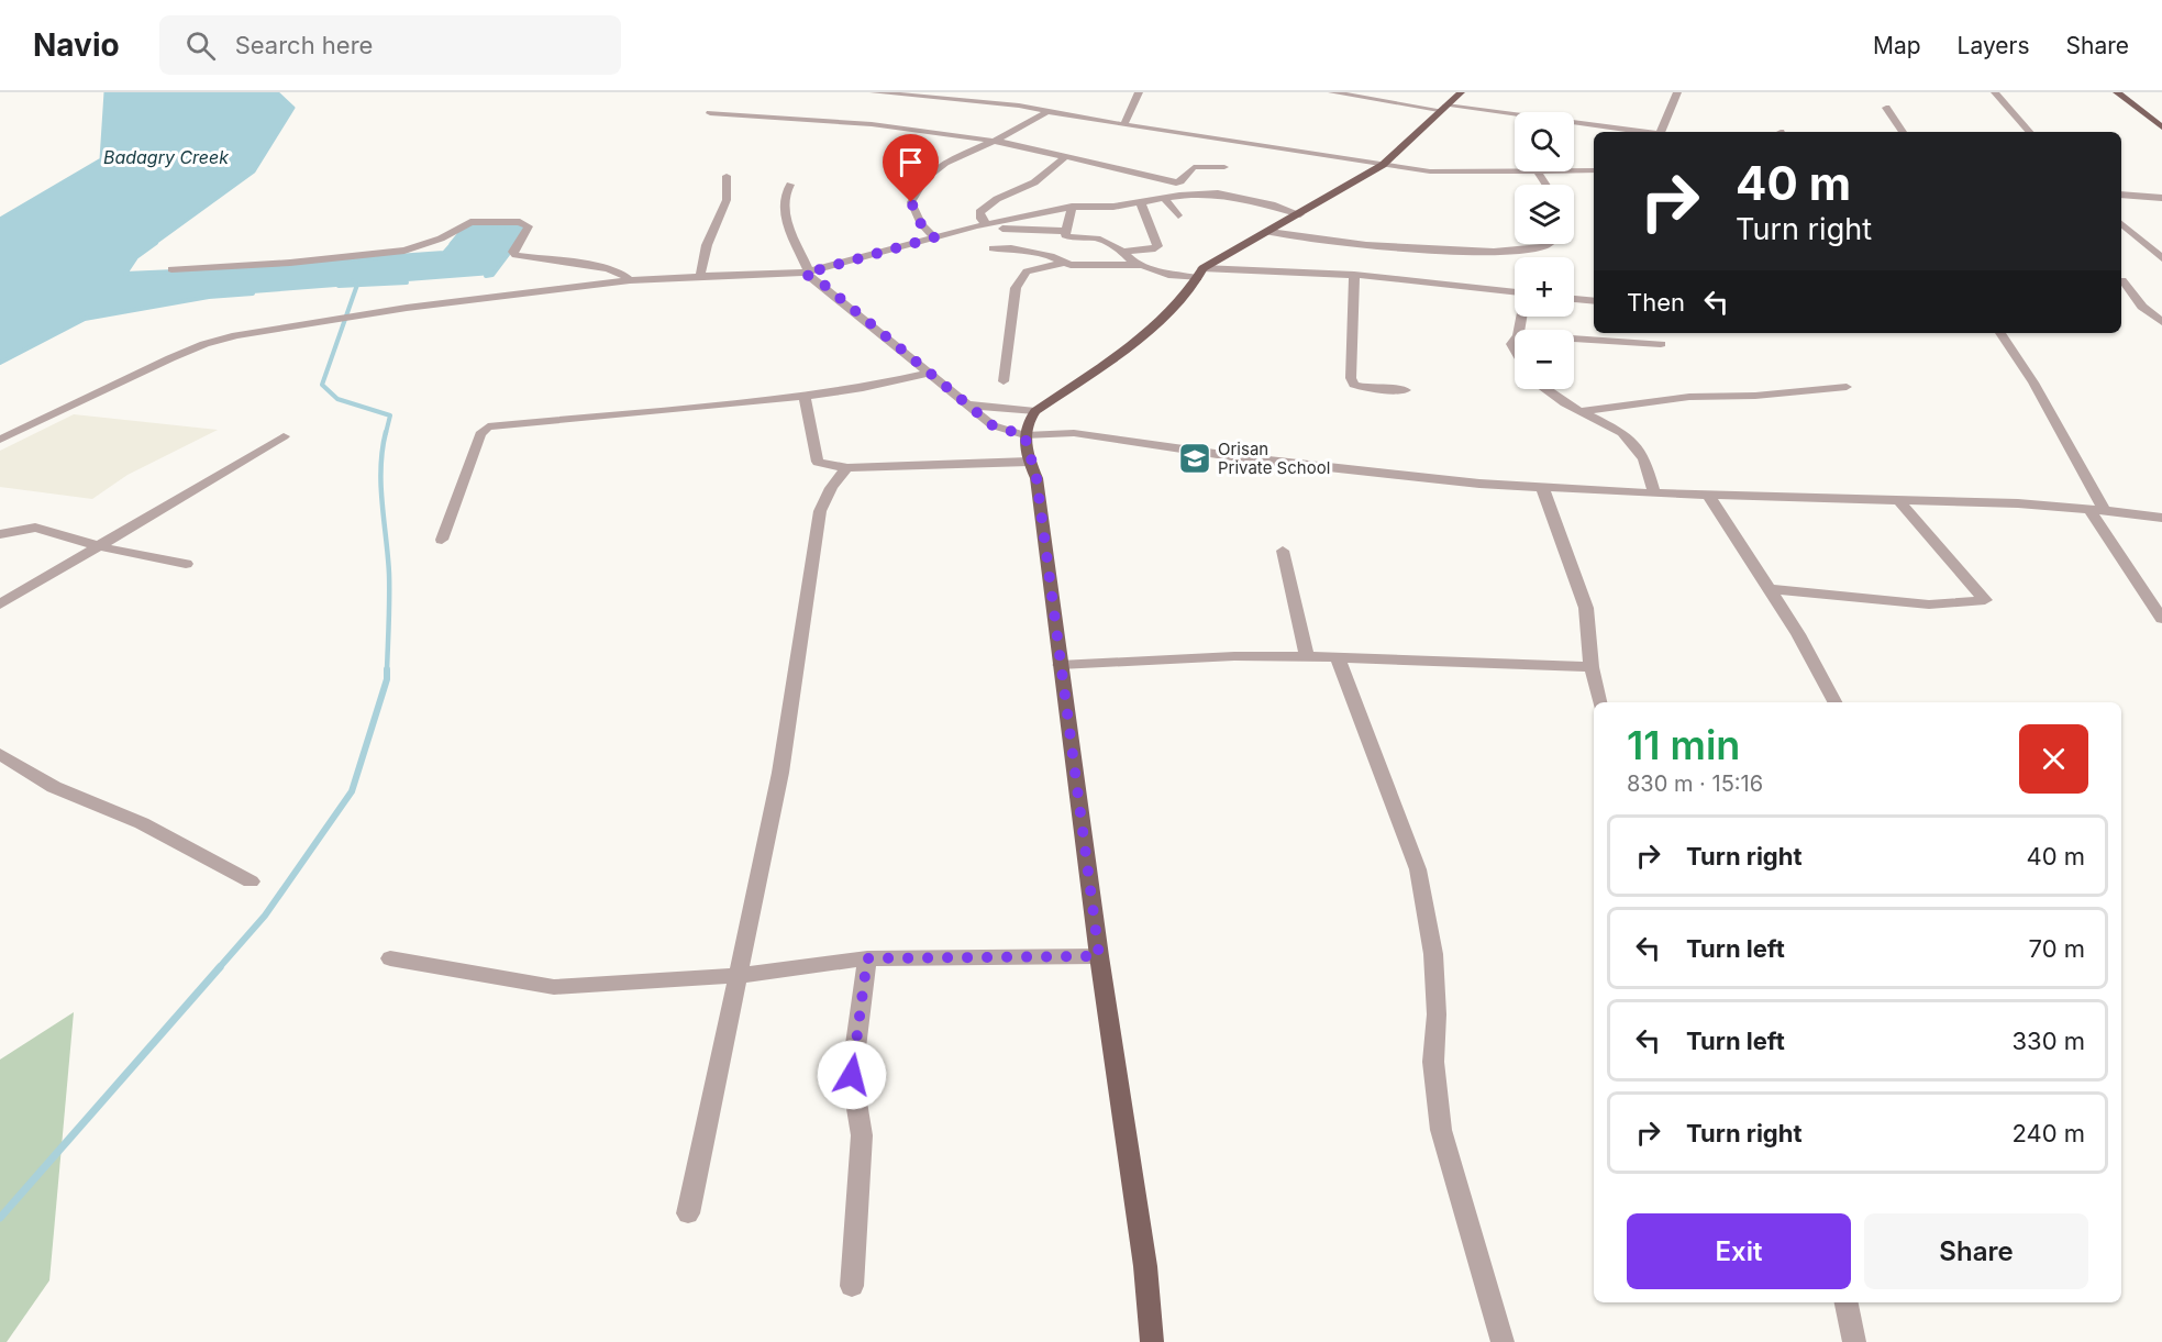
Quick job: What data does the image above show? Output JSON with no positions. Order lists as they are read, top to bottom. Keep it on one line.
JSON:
{"water":["Badagry Creek"],"places":{"school or university":["Orisan Private School"]},"page":{"header":"Navio","search":"Search here","nav":["Map","Layers","Share"],"map_buttons":["+","−"],"turn":["40 m","Turn right"],"then":"Then","heading":["11 min","830 m · 15:16"],"list":[{"name":"Turn right","value":"40 m"},{"name":"Turn left","value":"70 m"},{"name":"Turn left","value":"330 m"},{"name":"Turn right","value":"240 m"}],"buttons":["Exit","Share"]}}
